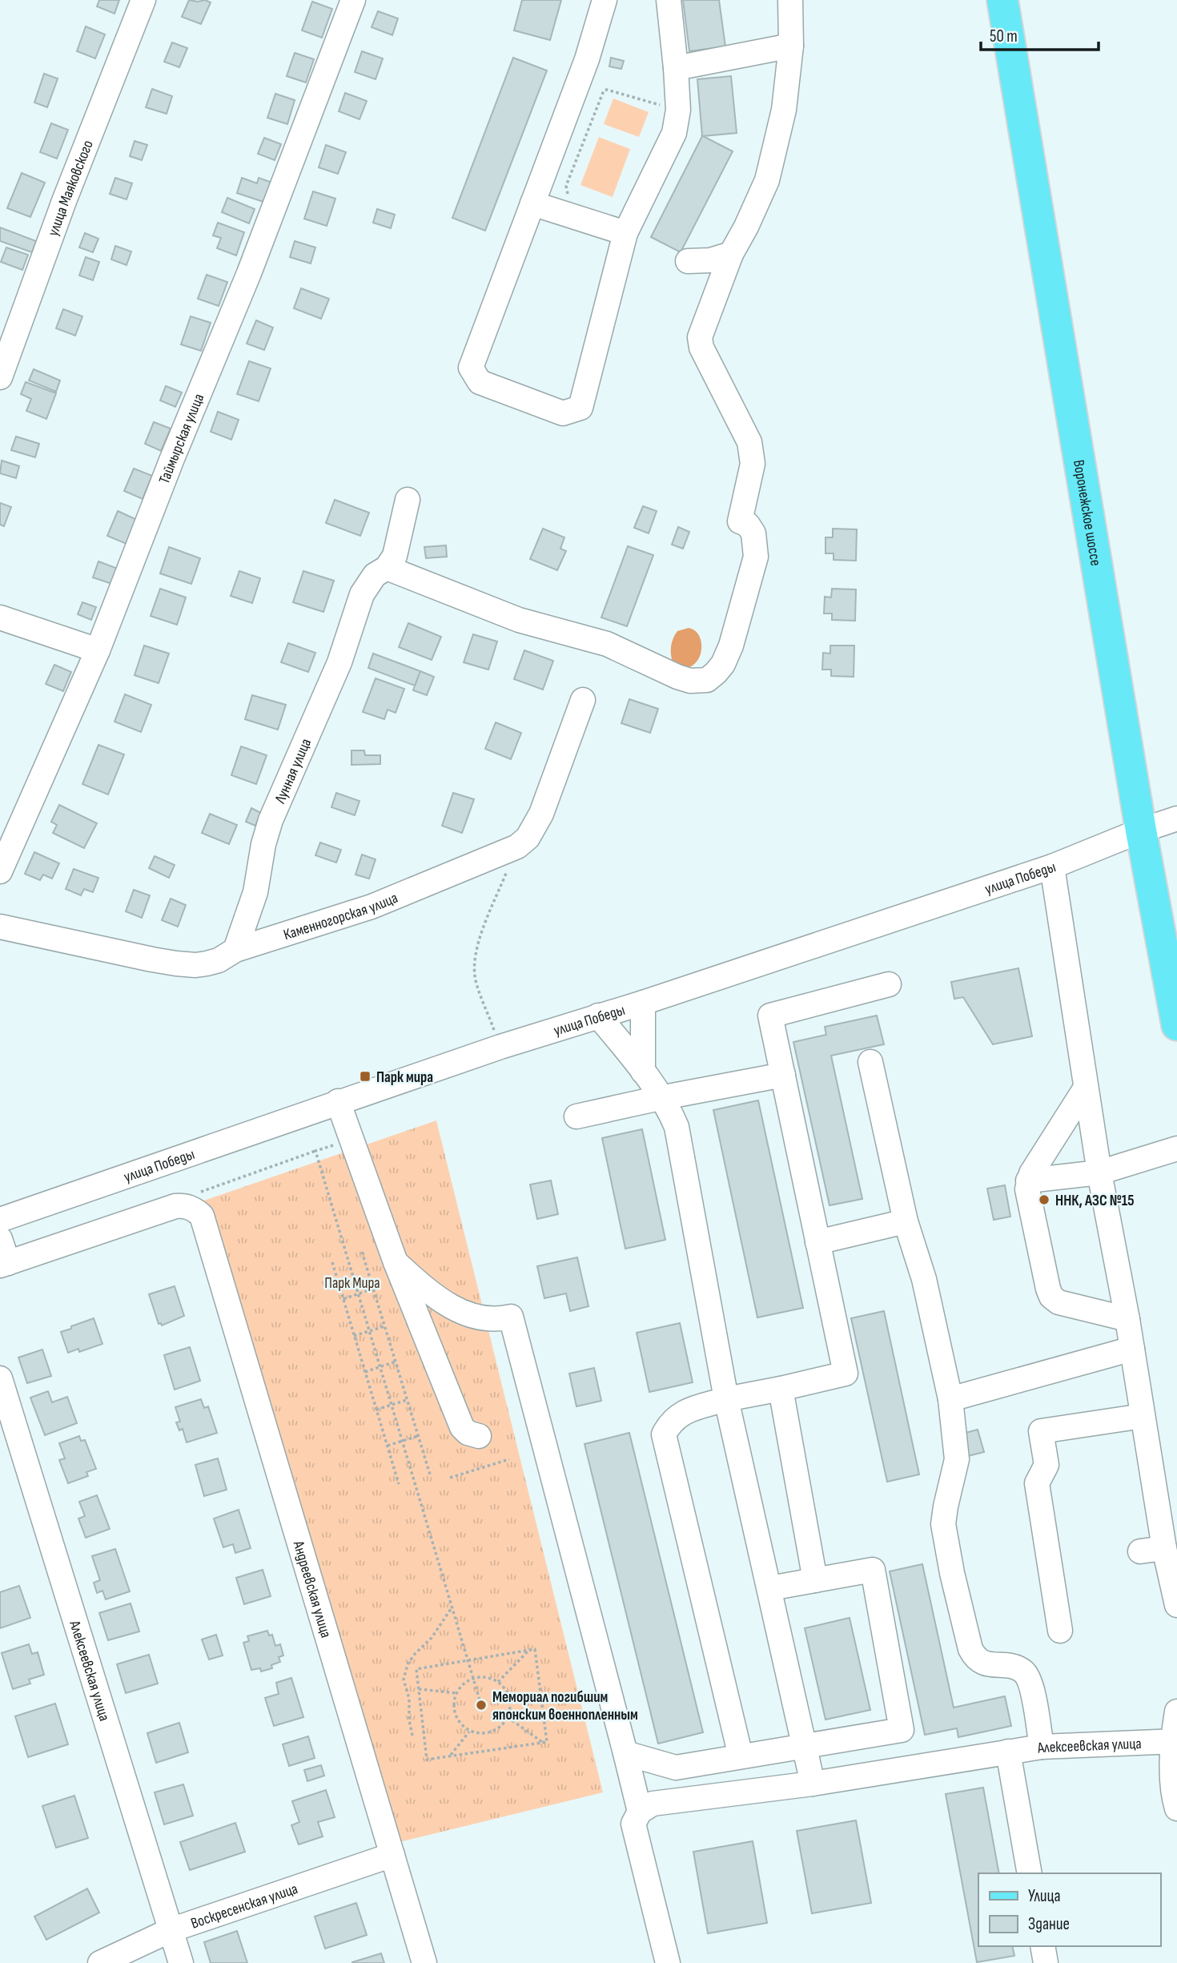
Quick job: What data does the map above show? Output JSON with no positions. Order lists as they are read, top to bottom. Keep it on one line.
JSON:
{"streets":{"main road":["Воронежское шоссе"],"street":["улица Маяковского","Таймырская улица","Лунная улица","улица Победы","Каменногорская улица","Андреевская улица","Алексеевская улица","Воскресенская улица"]},"crossings":[["Воронежское шоссе","улица Победы"],["Лунная улица","Каменногорская улица"],["Андреевская улица","Воскресенская улица"],["Алексеевская улица","Воскресенская улица"]],"parks":["Парк Мира"],"places":{"transit":["Парк мира"],"other":["ННК, АЗС №15","Мемориал погибшим японским военнопленным"]},"legend":["Улица","Здание"],"scale_bar":"50 m"}
